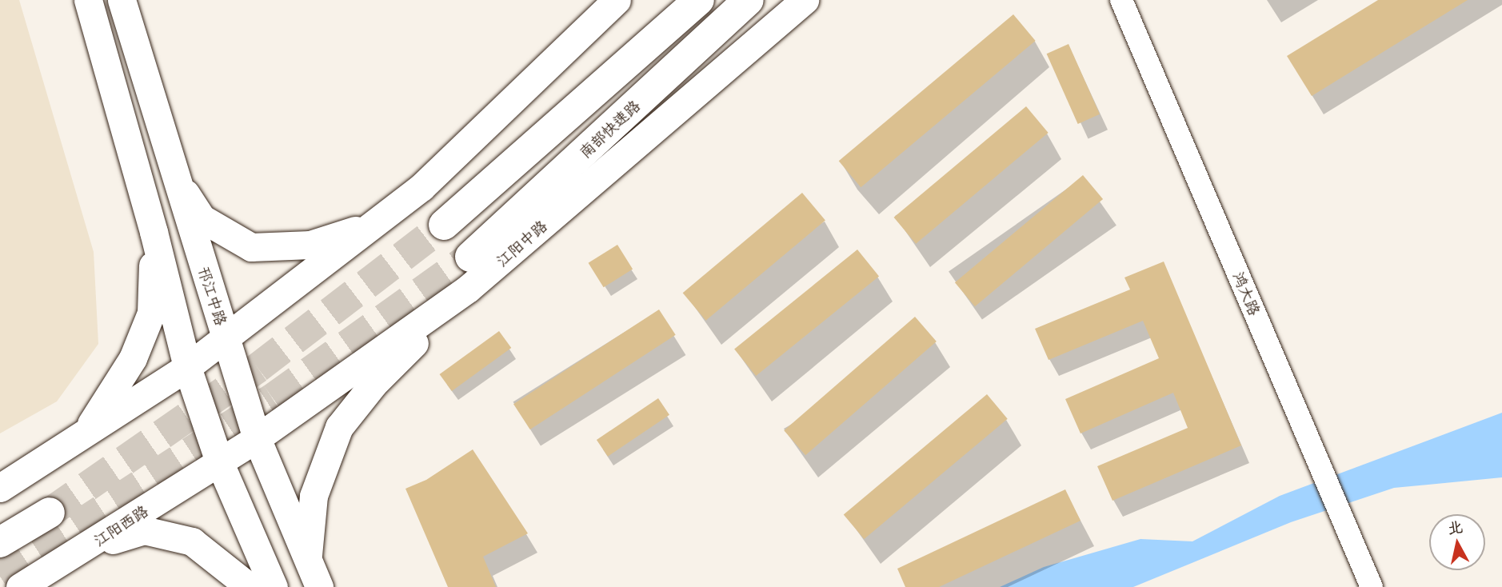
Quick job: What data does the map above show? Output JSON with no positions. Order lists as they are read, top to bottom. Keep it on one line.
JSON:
{"streets":{"highway":["南部快速路"],"main road":["江阳中路","邗江中路","江阳西路"],"street":["鸿大路"]},"crossings":[["江阳中路","邗江中路"],["江阳中路","江阳西路"]],"north":"top"}
